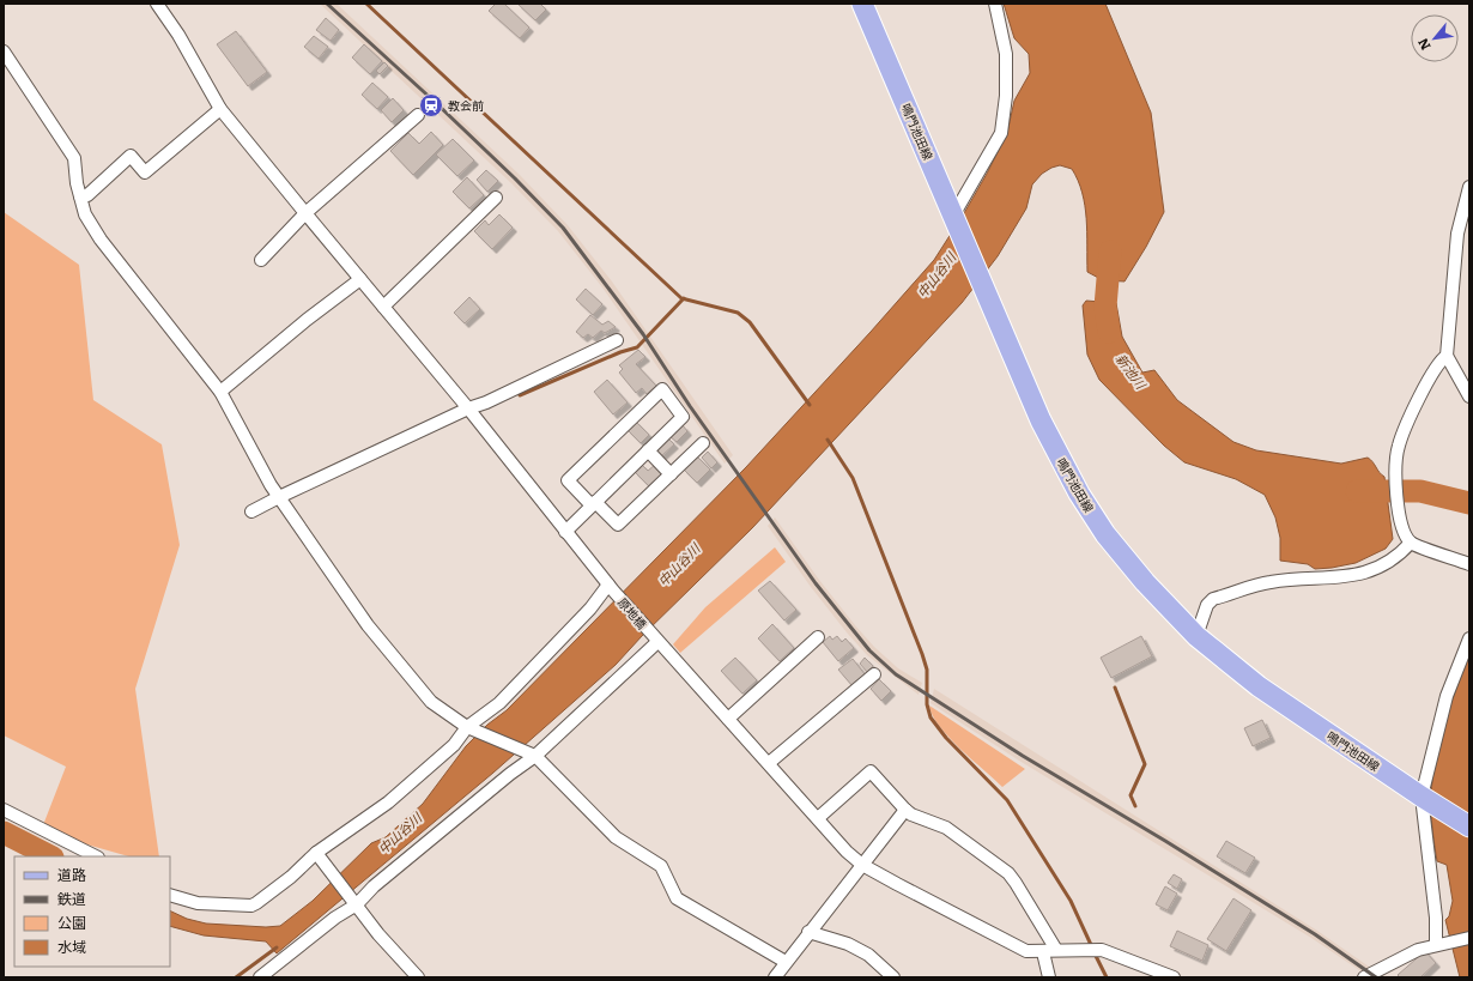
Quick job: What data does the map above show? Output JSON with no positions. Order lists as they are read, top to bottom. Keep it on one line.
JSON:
{"streets":{"main road":["鳴門池田線"],"street":["原地橋"]},"water":["中山谷川","新池川"],"places":{"station":["教会前"]},"legend":["道路","鉄道","公園","水域"],"north":"bottom left"}
